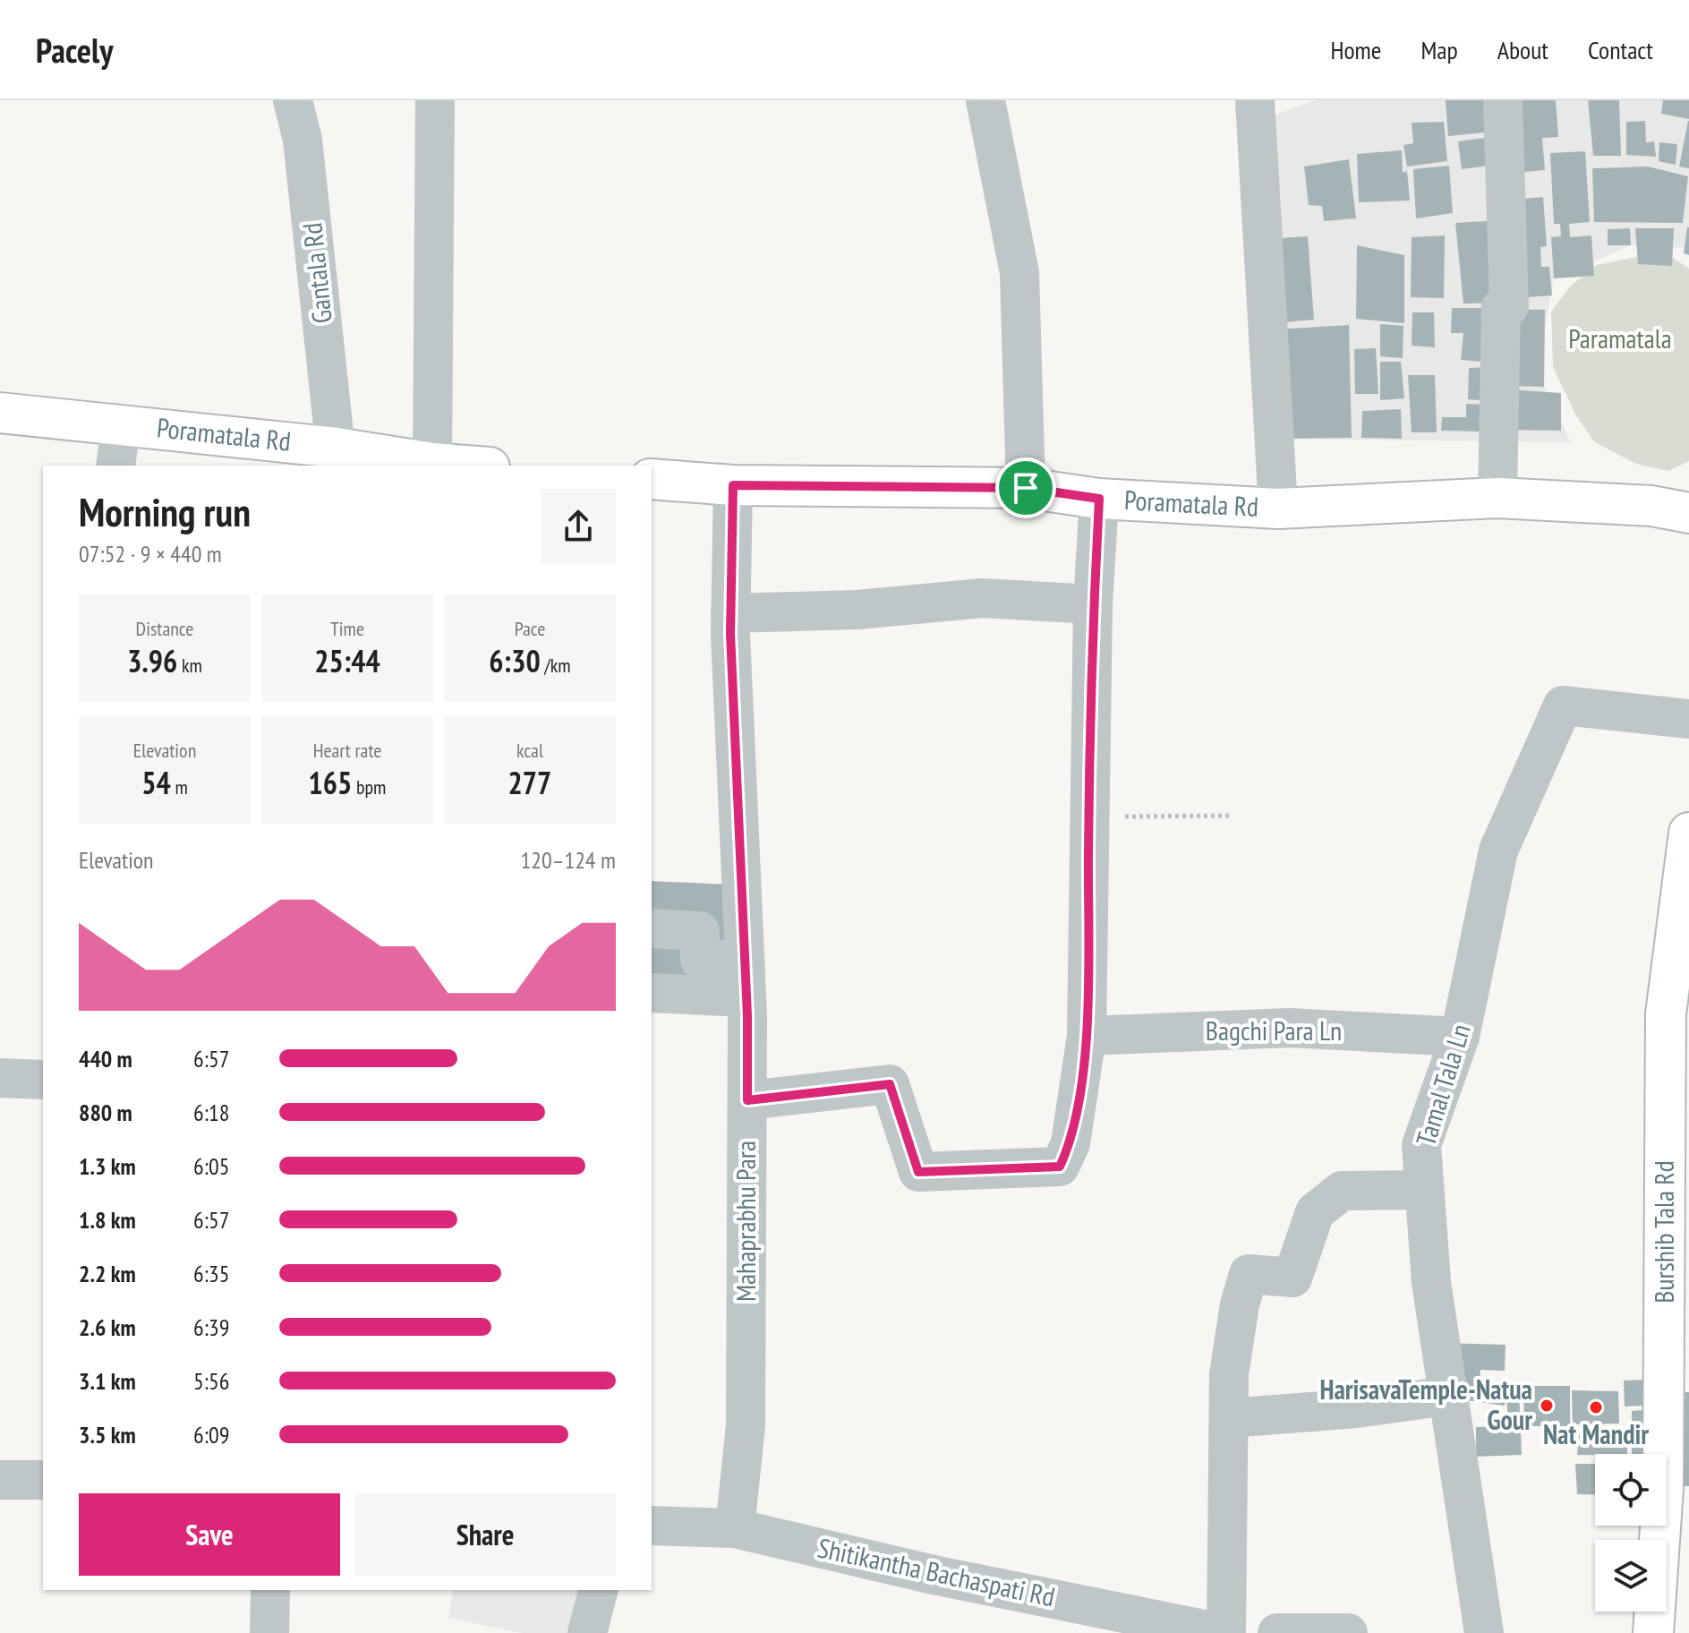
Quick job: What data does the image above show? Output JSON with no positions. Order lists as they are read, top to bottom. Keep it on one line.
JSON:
{"streets":{"main road":["Poramatala Rd","Burshib Tala Rd"],"street":["Gantala Rd","Bagchi Para Ln","Tamal Tala Ln","Mahaprabhu Para","Shitikantha Bachaspati Rd"]},"crossings":[["Gantala Rd","Poramatala Rd"],["Poramatala Rd","Mahaprabhu Para"],["Bagchi Para Ln","Tamal Tala Ln"],["Mahaprabhu Para","Shitikantha Bachaspati Rd"]],"parks":["Paramatala"],"places":["HarisavaTemple-Natua Gour","Nat Mandir"],"page":{"header":"Pacely","nav":["Home","Map","About","Contact"],"heading":["Morning run","07:52 · 9 × 440 m"],"stats":[["Distance","3.96 km"],["Time","25:44"],["Pace","6:30 /km"],["Elevation","54 m"],["Heart rate","165 bpm"],["kcal","277"]],"chart":["Elevation","120–124 m"],"list":[{"name":"440 m","note":"6:57"},{"name":"880 m","note":"6:18"},{"name":"1.3 km","note":"6:05"},{"name":"1.8 km","note":"6:57"},{"name":"2.2 km","note":"6:35"},{"name":"2.6 km","note":"6:39"},{"name":"3.1 km","note":"5:56"},{"name":"3.5 km","note":"6:09"}],"buttons":["Save","Share"]}}
